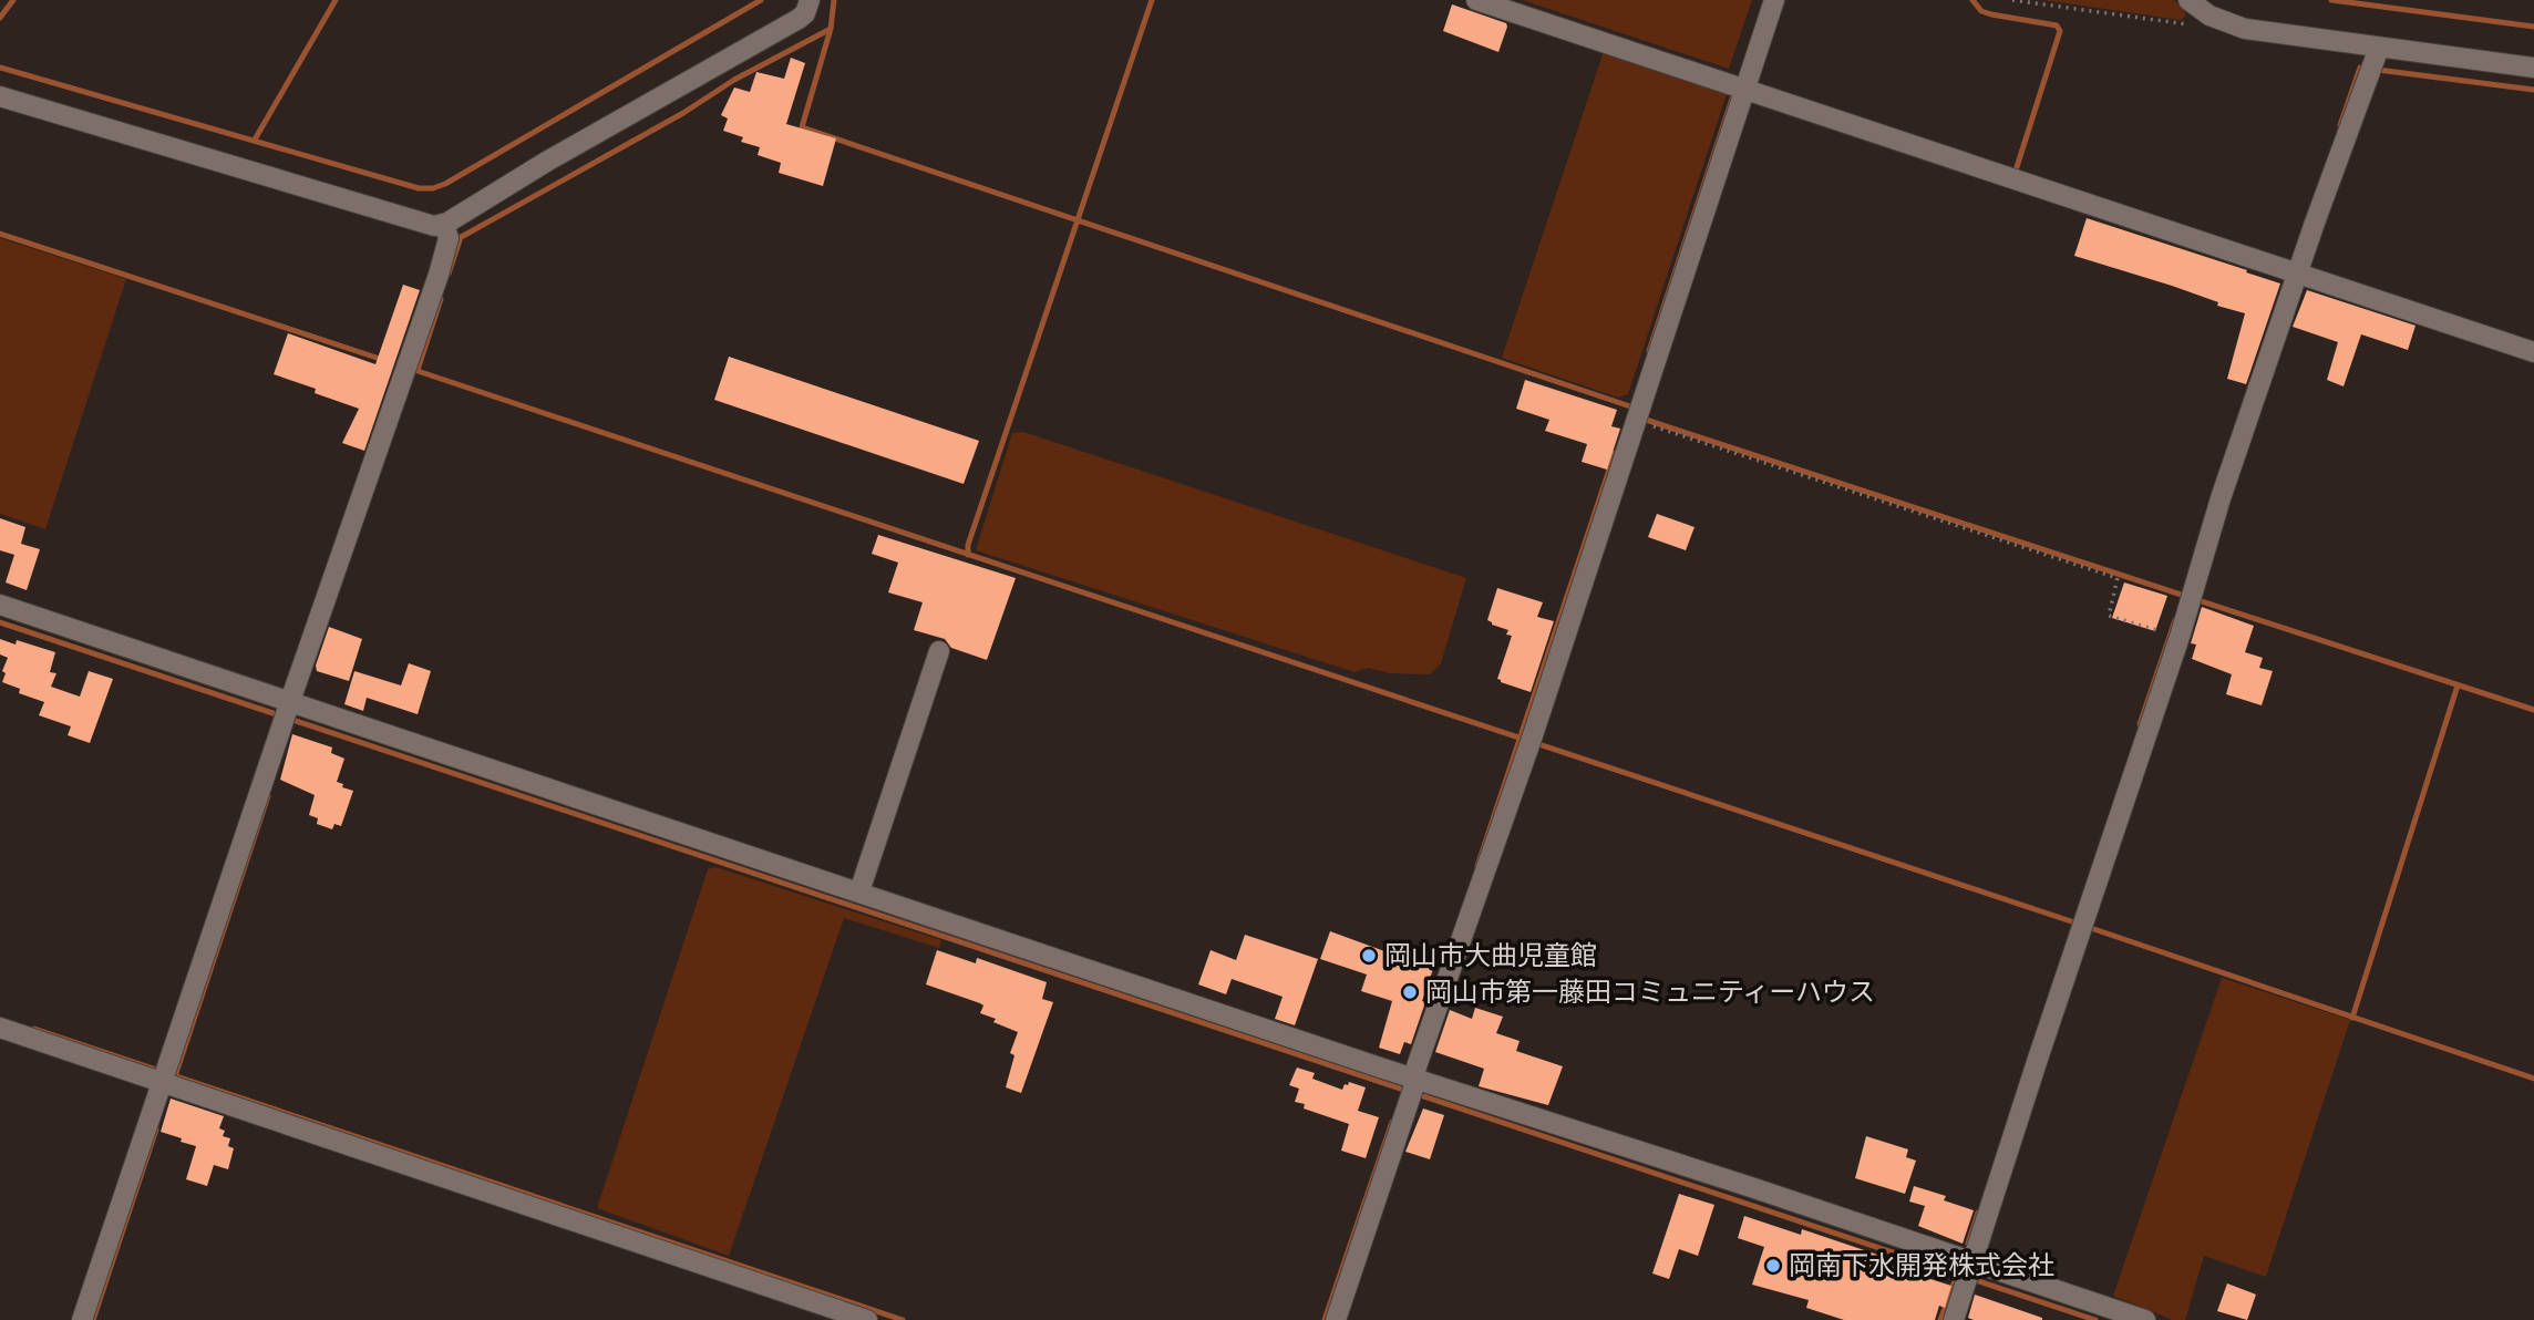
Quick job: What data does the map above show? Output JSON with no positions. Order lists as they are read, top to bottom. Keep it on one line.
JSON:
{"places":["岡山市大曲児童館","岡山市第一藤田コミュニティーハウス","岡南下水開発株式会社"]}
